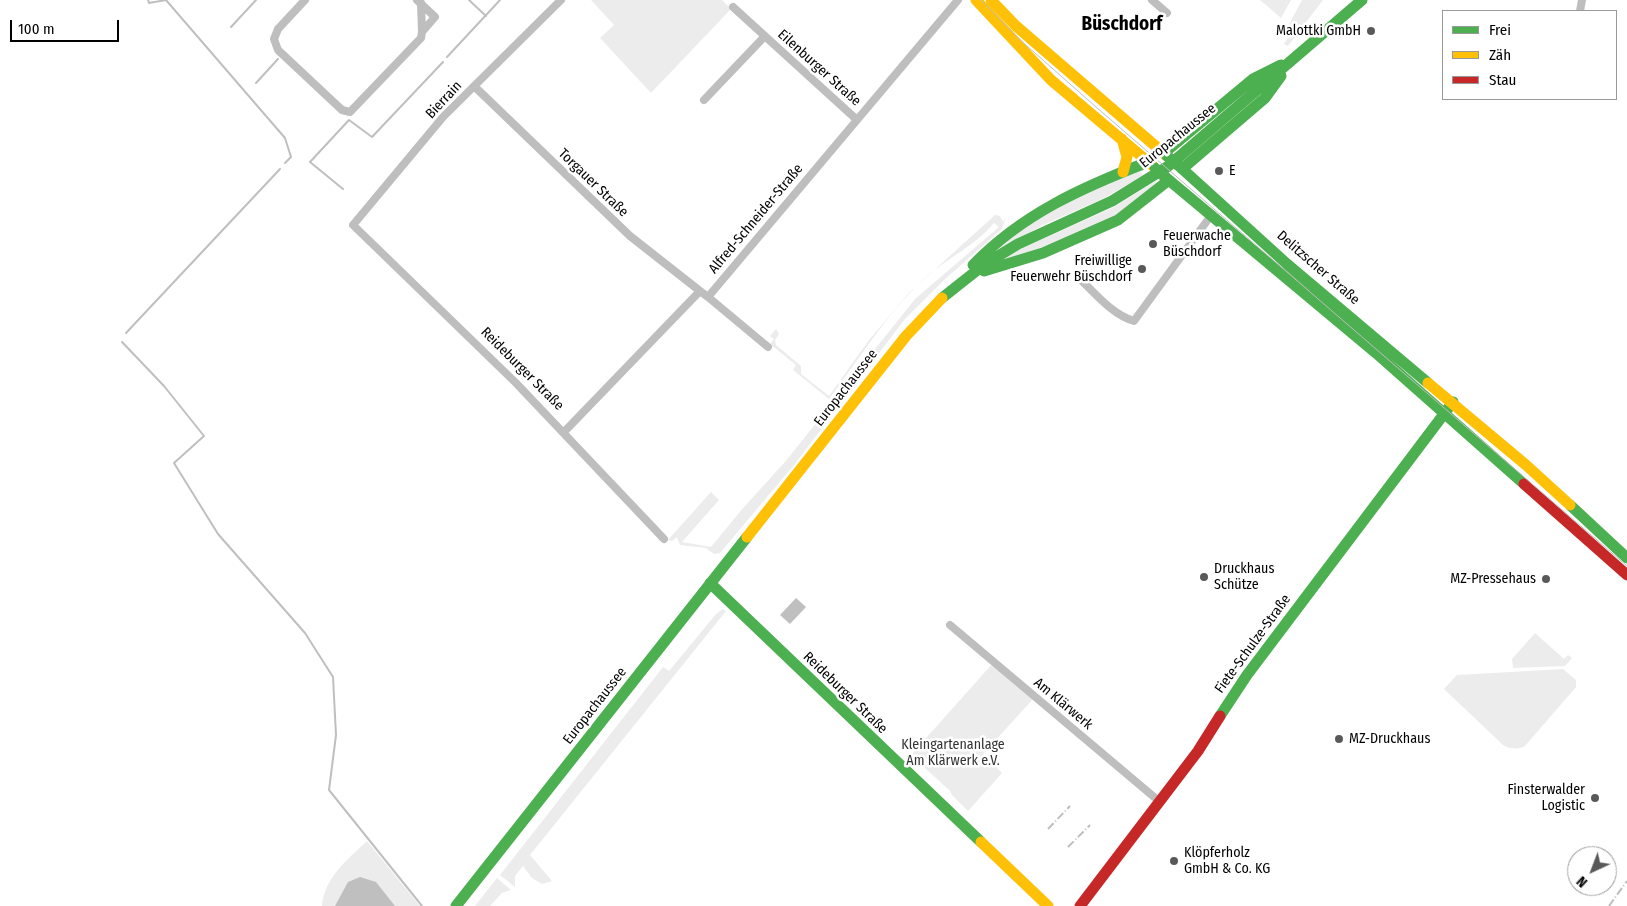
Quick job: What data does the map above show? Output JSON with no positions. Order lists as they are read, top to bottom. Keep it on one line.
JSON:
{"streets":{"main road":["Europachaussee","Delitzscher Straße","Reideburger Straße","Fiete-Schulze-Straße"],"street":["Eilenburger Straße","Bierrain","Torgauer Straße","Alfred-Schneider-Straße","Am Klärwerk"]},"crossings":[["Eilenburger Straße","Alfred-Schneider-Straße"],["Bierrain","Torgauer Straße"],["Bierrain","Reideburger Straße"],["Europachaussee","Reideburger Straße"],["Delitzscher Straße","Fiete-Schulze-Straße"],["Fiete-Schulze-Straße","Am Klärwerk"]],"districts":["Büschdorf"],"parks":["Kleingartenanlage Am Klärwerk e.V."],"places":["Malottki GmbH","E","Feuerwache Büschdorf","Freiwillige Feuerwehr Büschdorf","Druckhaus Schütze","MZ-Pressehaus","MZ-Druckhaus","Finsterwalder Logistic","Klöpferholz GmbH & Co. KG"],"legend":["Frei","Zäh","Stau"],"scale_bar":"100 m","north":"bottom left"}
